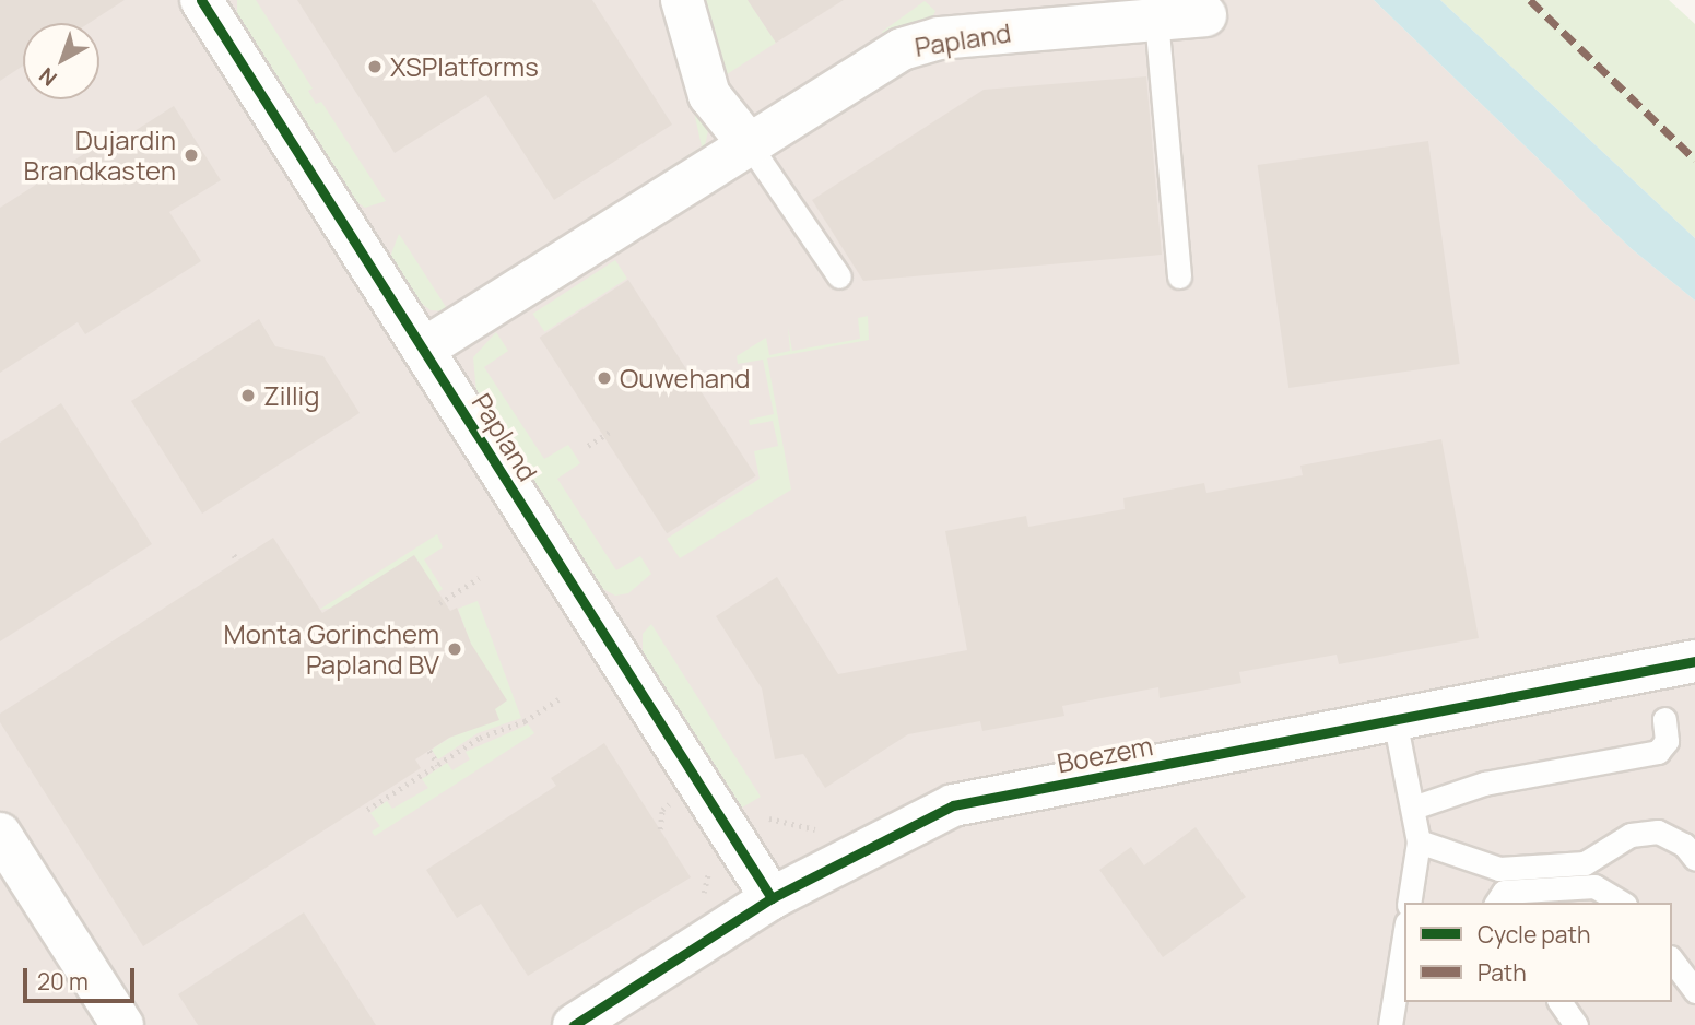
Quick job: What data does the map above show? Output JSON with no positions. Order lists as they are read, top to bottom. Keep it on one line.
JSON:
{"streets":{"street":["Papland","Boezem"]},"crossings":[["Papland","Boezem"]],"places":["XSPlatforms","Dujardin Brandkasten","Ouwehand","Zillig","Monta Gorinchem Papland BV"],"legend":["Cycle path","Path"],"scale_bar":"20 m","north":"bottom left"}
